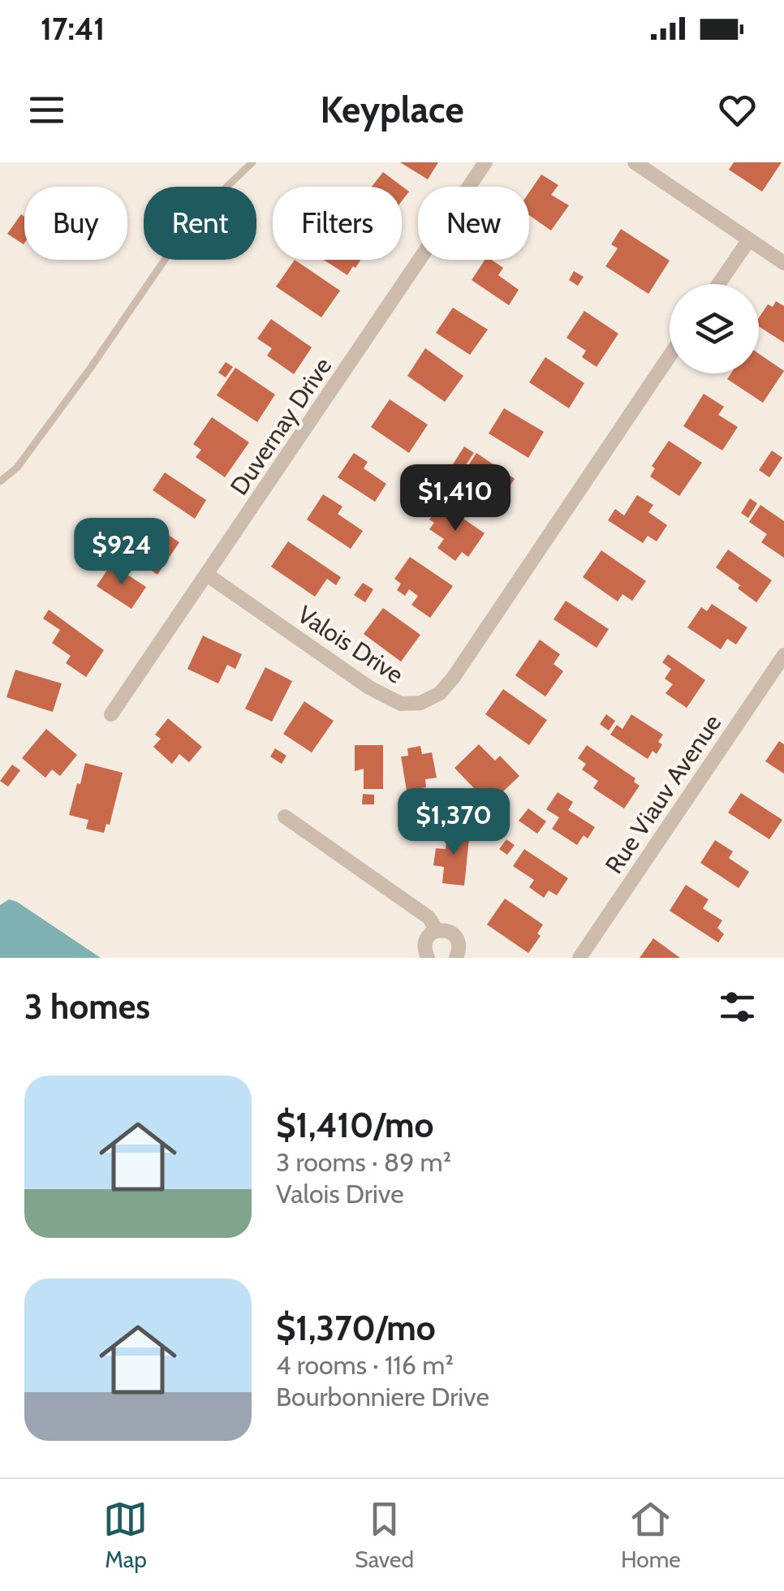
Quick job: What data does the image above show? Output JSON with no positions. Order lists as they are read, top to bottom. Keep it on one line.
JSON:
{"streets":{"street":["Duvernay Drive","Valois Drive","Rue Viauv Avenue"]},"crossings":[["Duvernay Drive","Valois Drive"]],"page":{"status":"17:41","header":"Keyplace","chip":["Buy","Rent","Filters","New"],"price":["$1,410","$924","$1,370"],"heading":"3 homes","list":[{"name":"$1,410/mo","note":"3 rooms · 89 m² · Valois Drive"},{"name":"$1,370/mo","note":"4 rooms · 116 m² · Bourbonniere Drive"}],"tabs":["Map","Saved","Home"]}}
